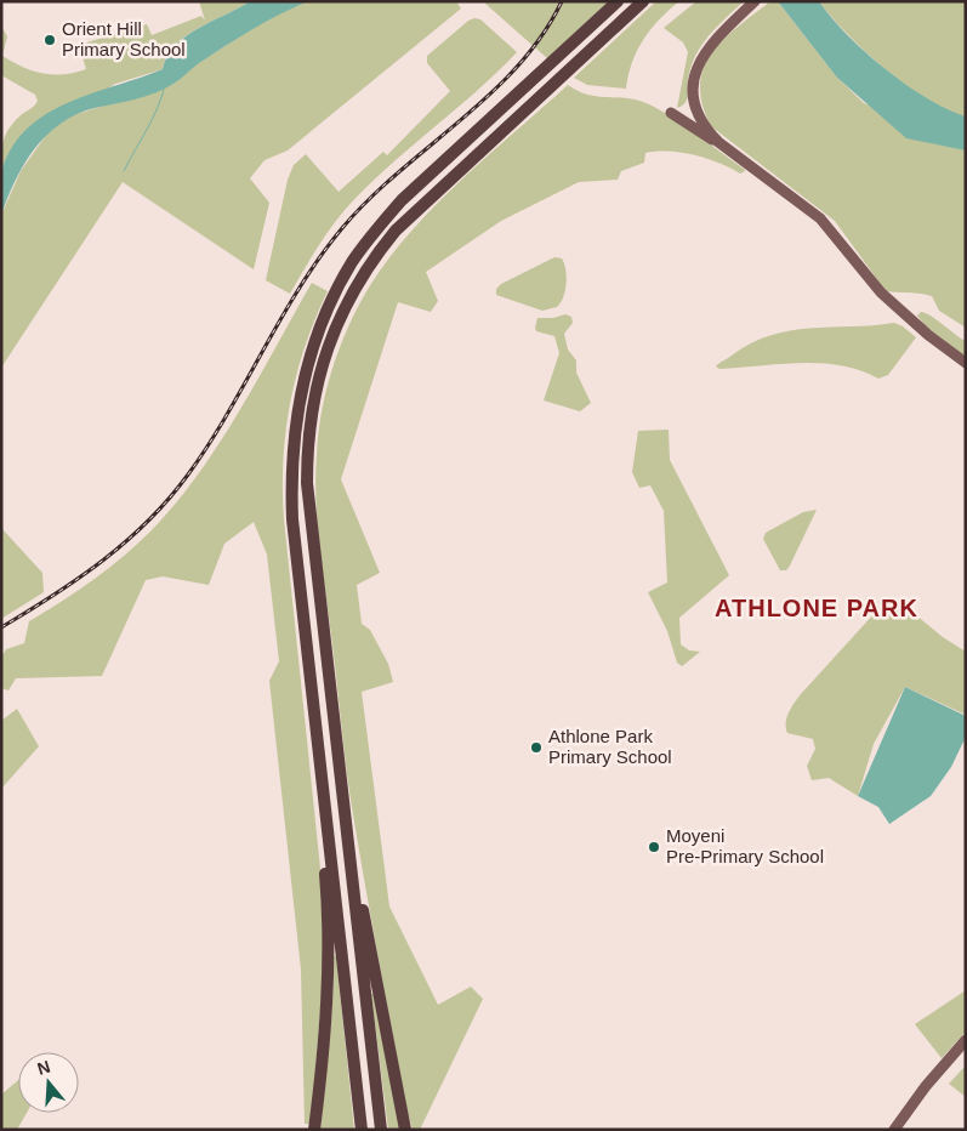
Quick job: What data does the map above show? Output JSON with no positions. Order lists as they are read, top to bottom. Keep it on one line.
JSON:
{"districts":["ATHLONE PARK"],"places":["Orient Hill Primary School","Athlone Park Primary School","Moyeni Pre-Primary School"],"north":"top"}
